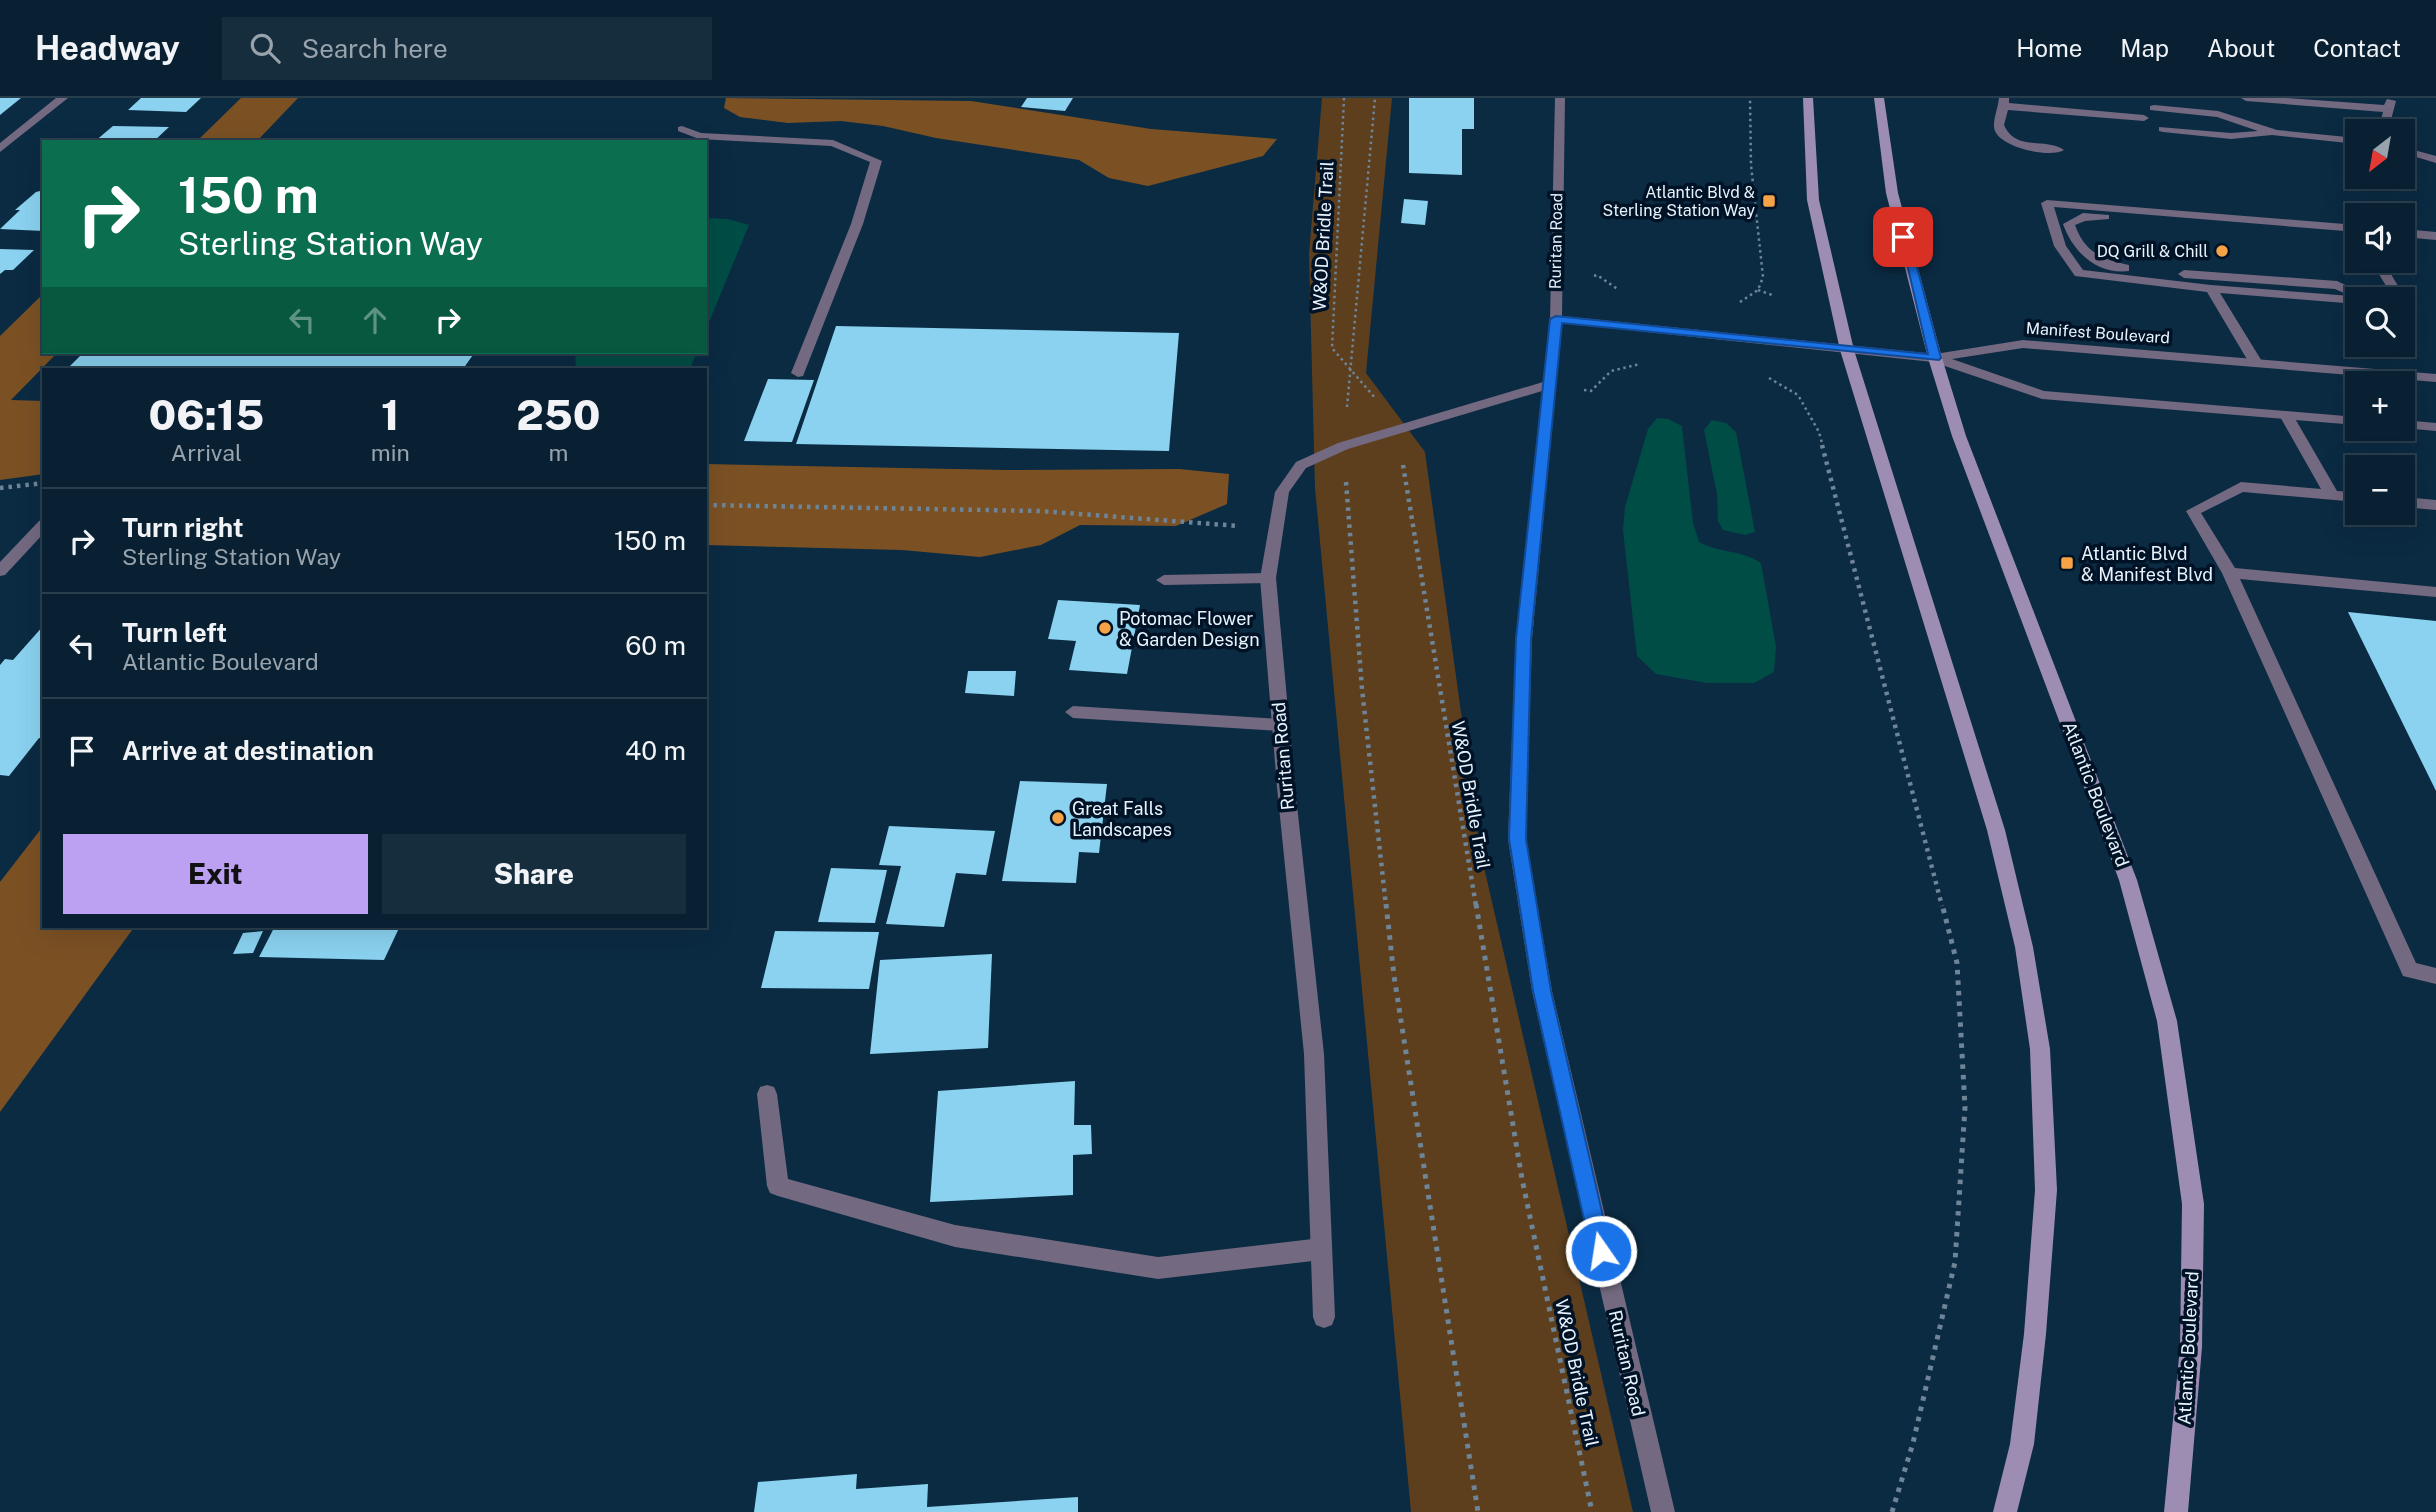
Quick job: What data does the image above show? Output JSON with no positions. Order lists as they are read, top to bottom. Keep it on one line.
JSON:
{"streets":{"main road":["Atlantic Boulevard"],"street":["Ruritan Road","Manifest Boulevard"],"path":["W&OD Bridle Trail"]},"crossings":[["W&OD Bridle Trail","Ruritan Road"],["Manifest Boulevard","Atlantic Boulevard"]],"places":{"transit":["Atlantic Blvd & Sterling Station Way","Atlantic Blvd & Manifest Blvd"],"other":["DQ Grill & Chill","Potomac Flower & Garden Design","Great Falls Landscapes"]},"north":"bottom left","page":{"header":"Headway","search":"Search here","nav":["Home","Map","About","Contact"],"map_buttons":["+","−"],"turn":["150 m","Sterling Station Way"],"eta":["06:15","Arrival","1","min","250","m"],"list":[{"name":"Turn right","note":"Sterling Station Way","value":"150 m"},{"name":"Turn left","note":"Atlantic Boulevard","value":"60 m"},{"name":"Arrive at destination","value":"40 m"}],"buttons":["Exit","Share"]}}
